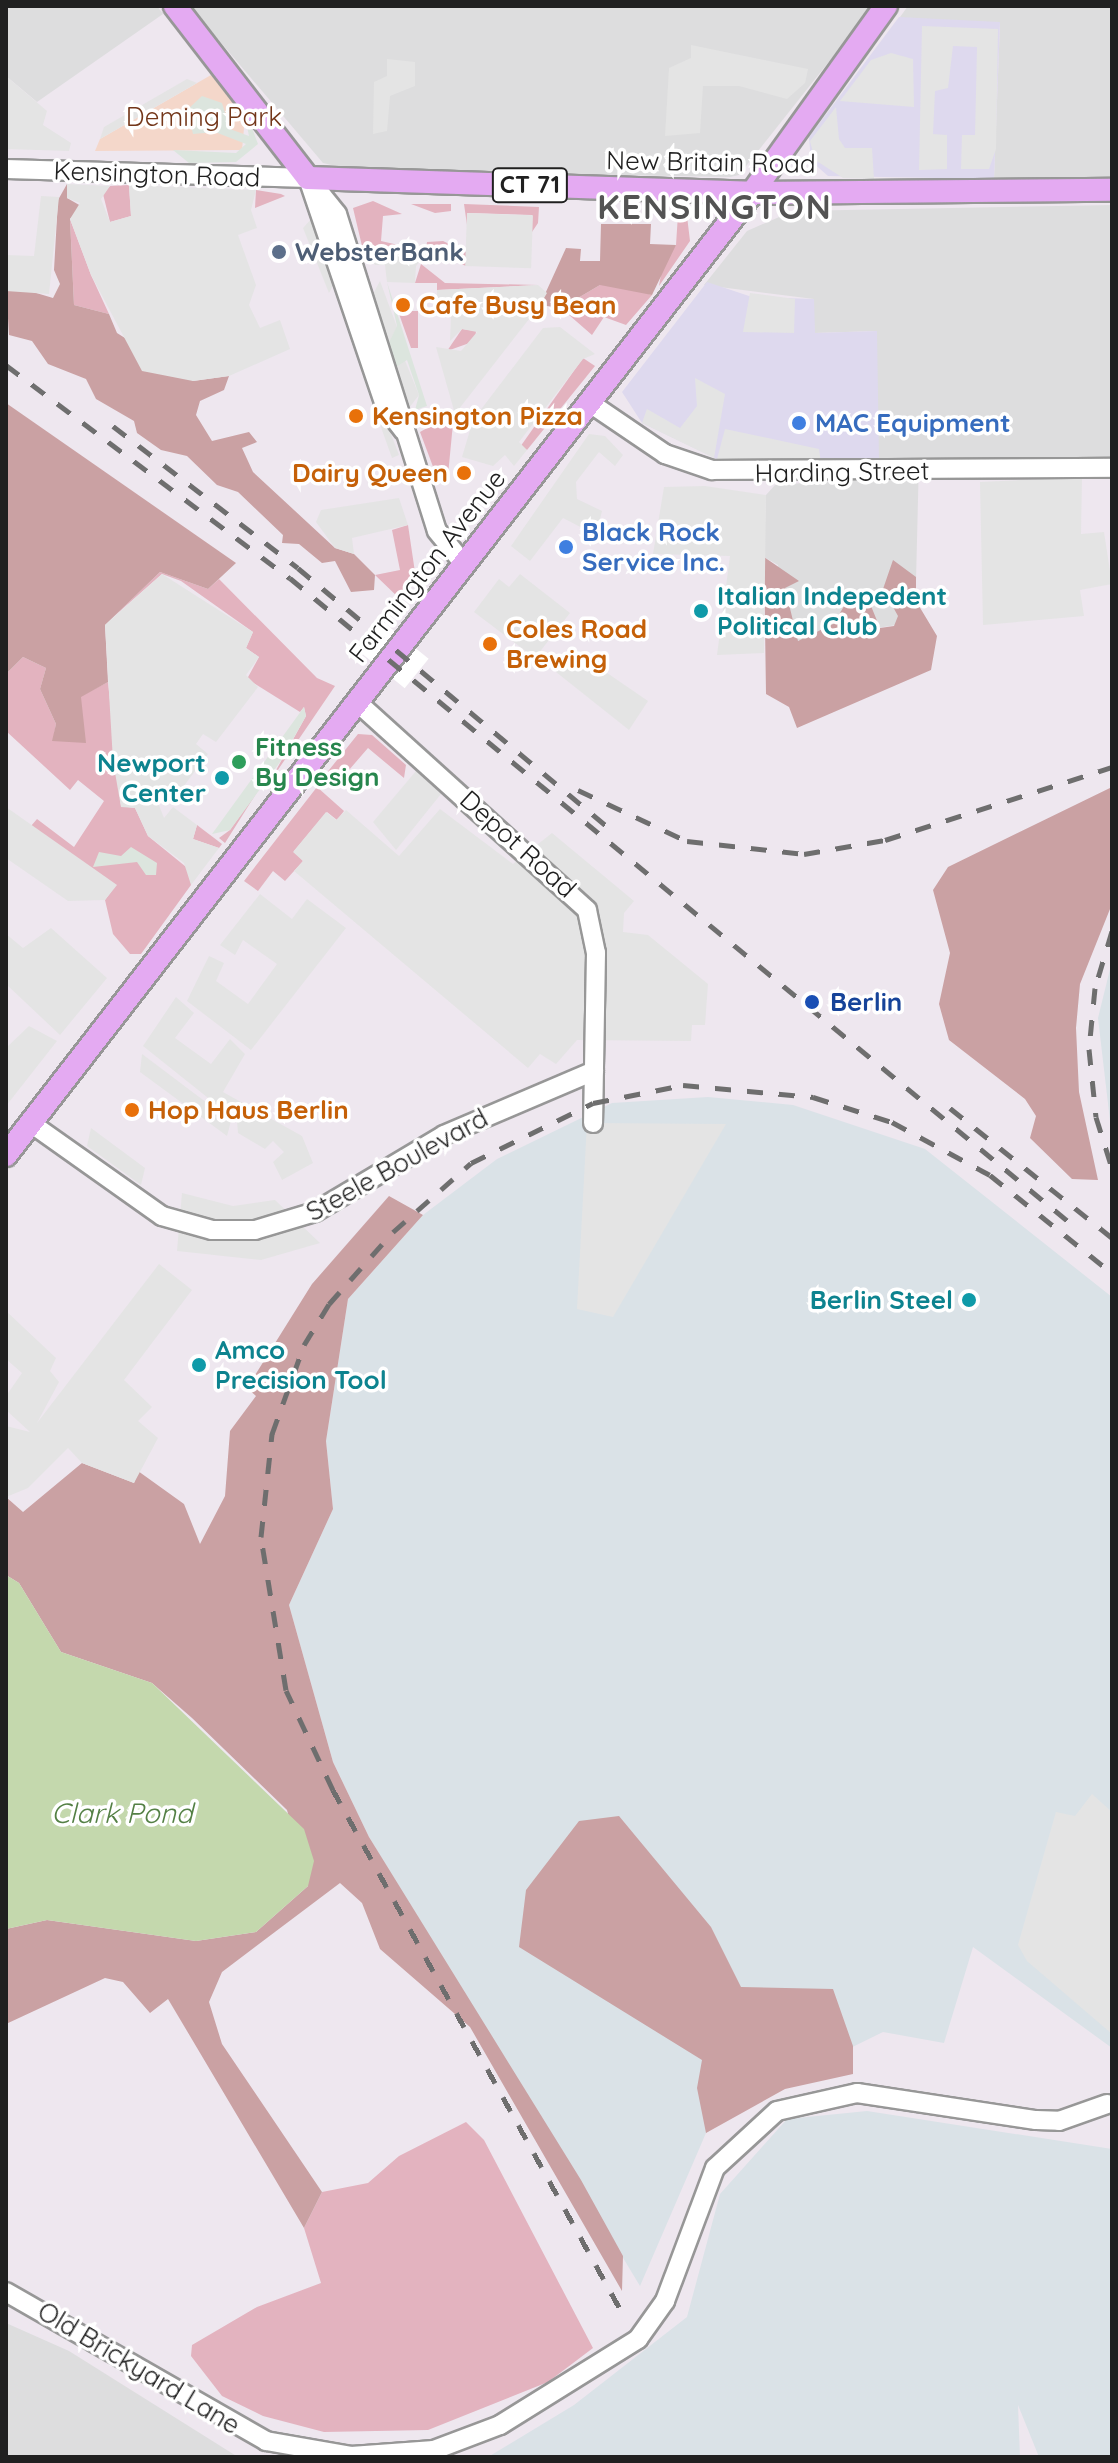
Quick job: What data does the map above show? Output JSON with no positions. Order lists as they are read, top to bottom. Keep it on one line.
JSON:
{"streets":{"main road":["New Britain Road","CT 71","Farmington Avenue"],"street":["Kensington Road","Harding Street","Depot Road","Steele Boulevard","Old Brickyard Lane"]},"crossings":[["New Britain Road","Kensington Road"],["New Britain Road","Farmington Avenue"],["Harding Street","Farmington Avenue"],["Farmington Avenue","Depot Road"],["Farmington Avenue","Steele Boulevard"],["Depot Road","Steele Boulevard"]],"districts":["KENSINGTON"],"water":["Clark Pond"],"parks":["Deming Park"],"places":["WebsterBank","Cafe Busy Bean","Kensington Pizza","MAC Equipment","Dairy Queen","Black Rock Service Inc.","Italian Indepedent Political Club","Coles Road Brewing","Fitness By Design","Newport Center","Berlin","Hop Haus Berlin","Berlin Steel","Amco Precision Tool"]}
